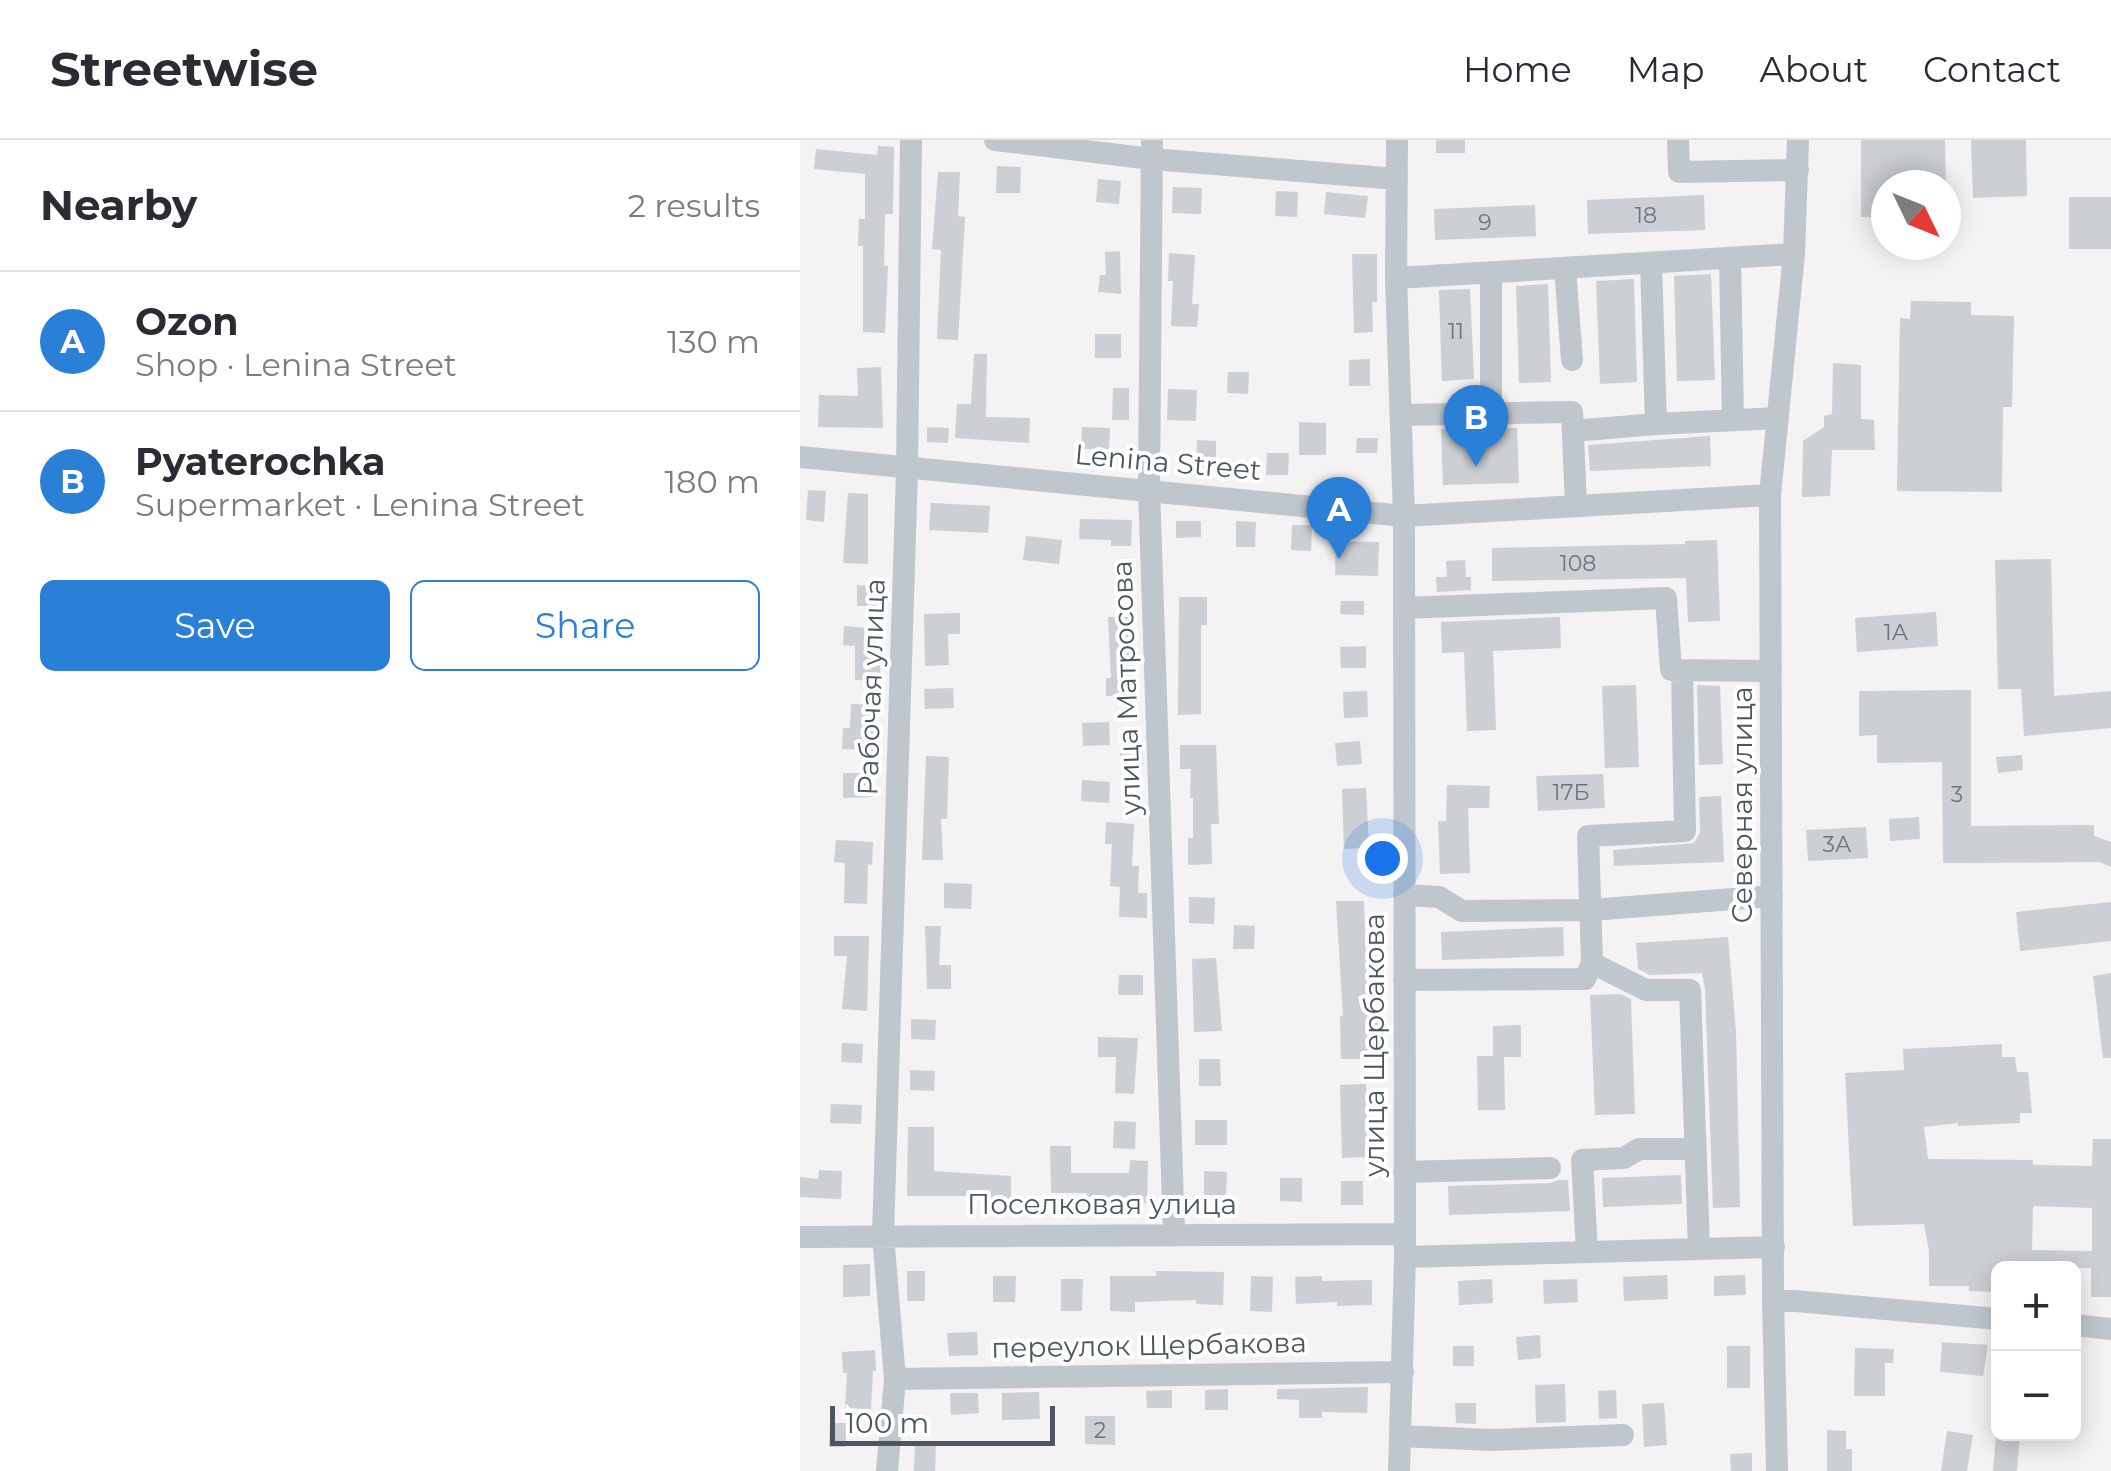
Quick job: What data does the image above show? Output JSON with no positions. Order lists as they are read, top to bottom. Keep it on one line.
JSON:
{"streets":{"street":["Lenina Street","Рабочая улица","улица Матросова","Северная улица","улица Щербакова","Поселковая улица","переулок Щербакова"]},"crossings":[["Lenina Street","Рабочая улица"],["Lenina Street","улица Матросова"],["Lenina Street","Северная улица"],["Lenina Street","улица Щербакова"],["Рабочая улица","Поселковая улица"],["Рабочая улица","переулок Щербакова"],["улица Матросова","Поселковая улица"],["Северная улица","Поселковая улица"],["улица Щербакова","Поселковая улица"],["улица Щербакова","переулок Щербакова"]],"house_numbers":["18","9","11","108","1А","17Б","3","3А","2"],"scale_bar":"100 m","north":"bottom right","page":{"header":"Streetwise","nav":["Home","Map","About","Contact"],"heading":["Nearby","2 results"],"list":[{"mark":"A","name":"Ozon","note":"Shop · Lenina Street","value":"130 m"},{"mark":"B","name":"Pyaterochka","note":"Supermarket · Lenina Street","value":"180 m"}],"pins":["B","A"],"buttons":["Save","Share"],"map_buttons":["+","−"],"scale":"100 m"}}
